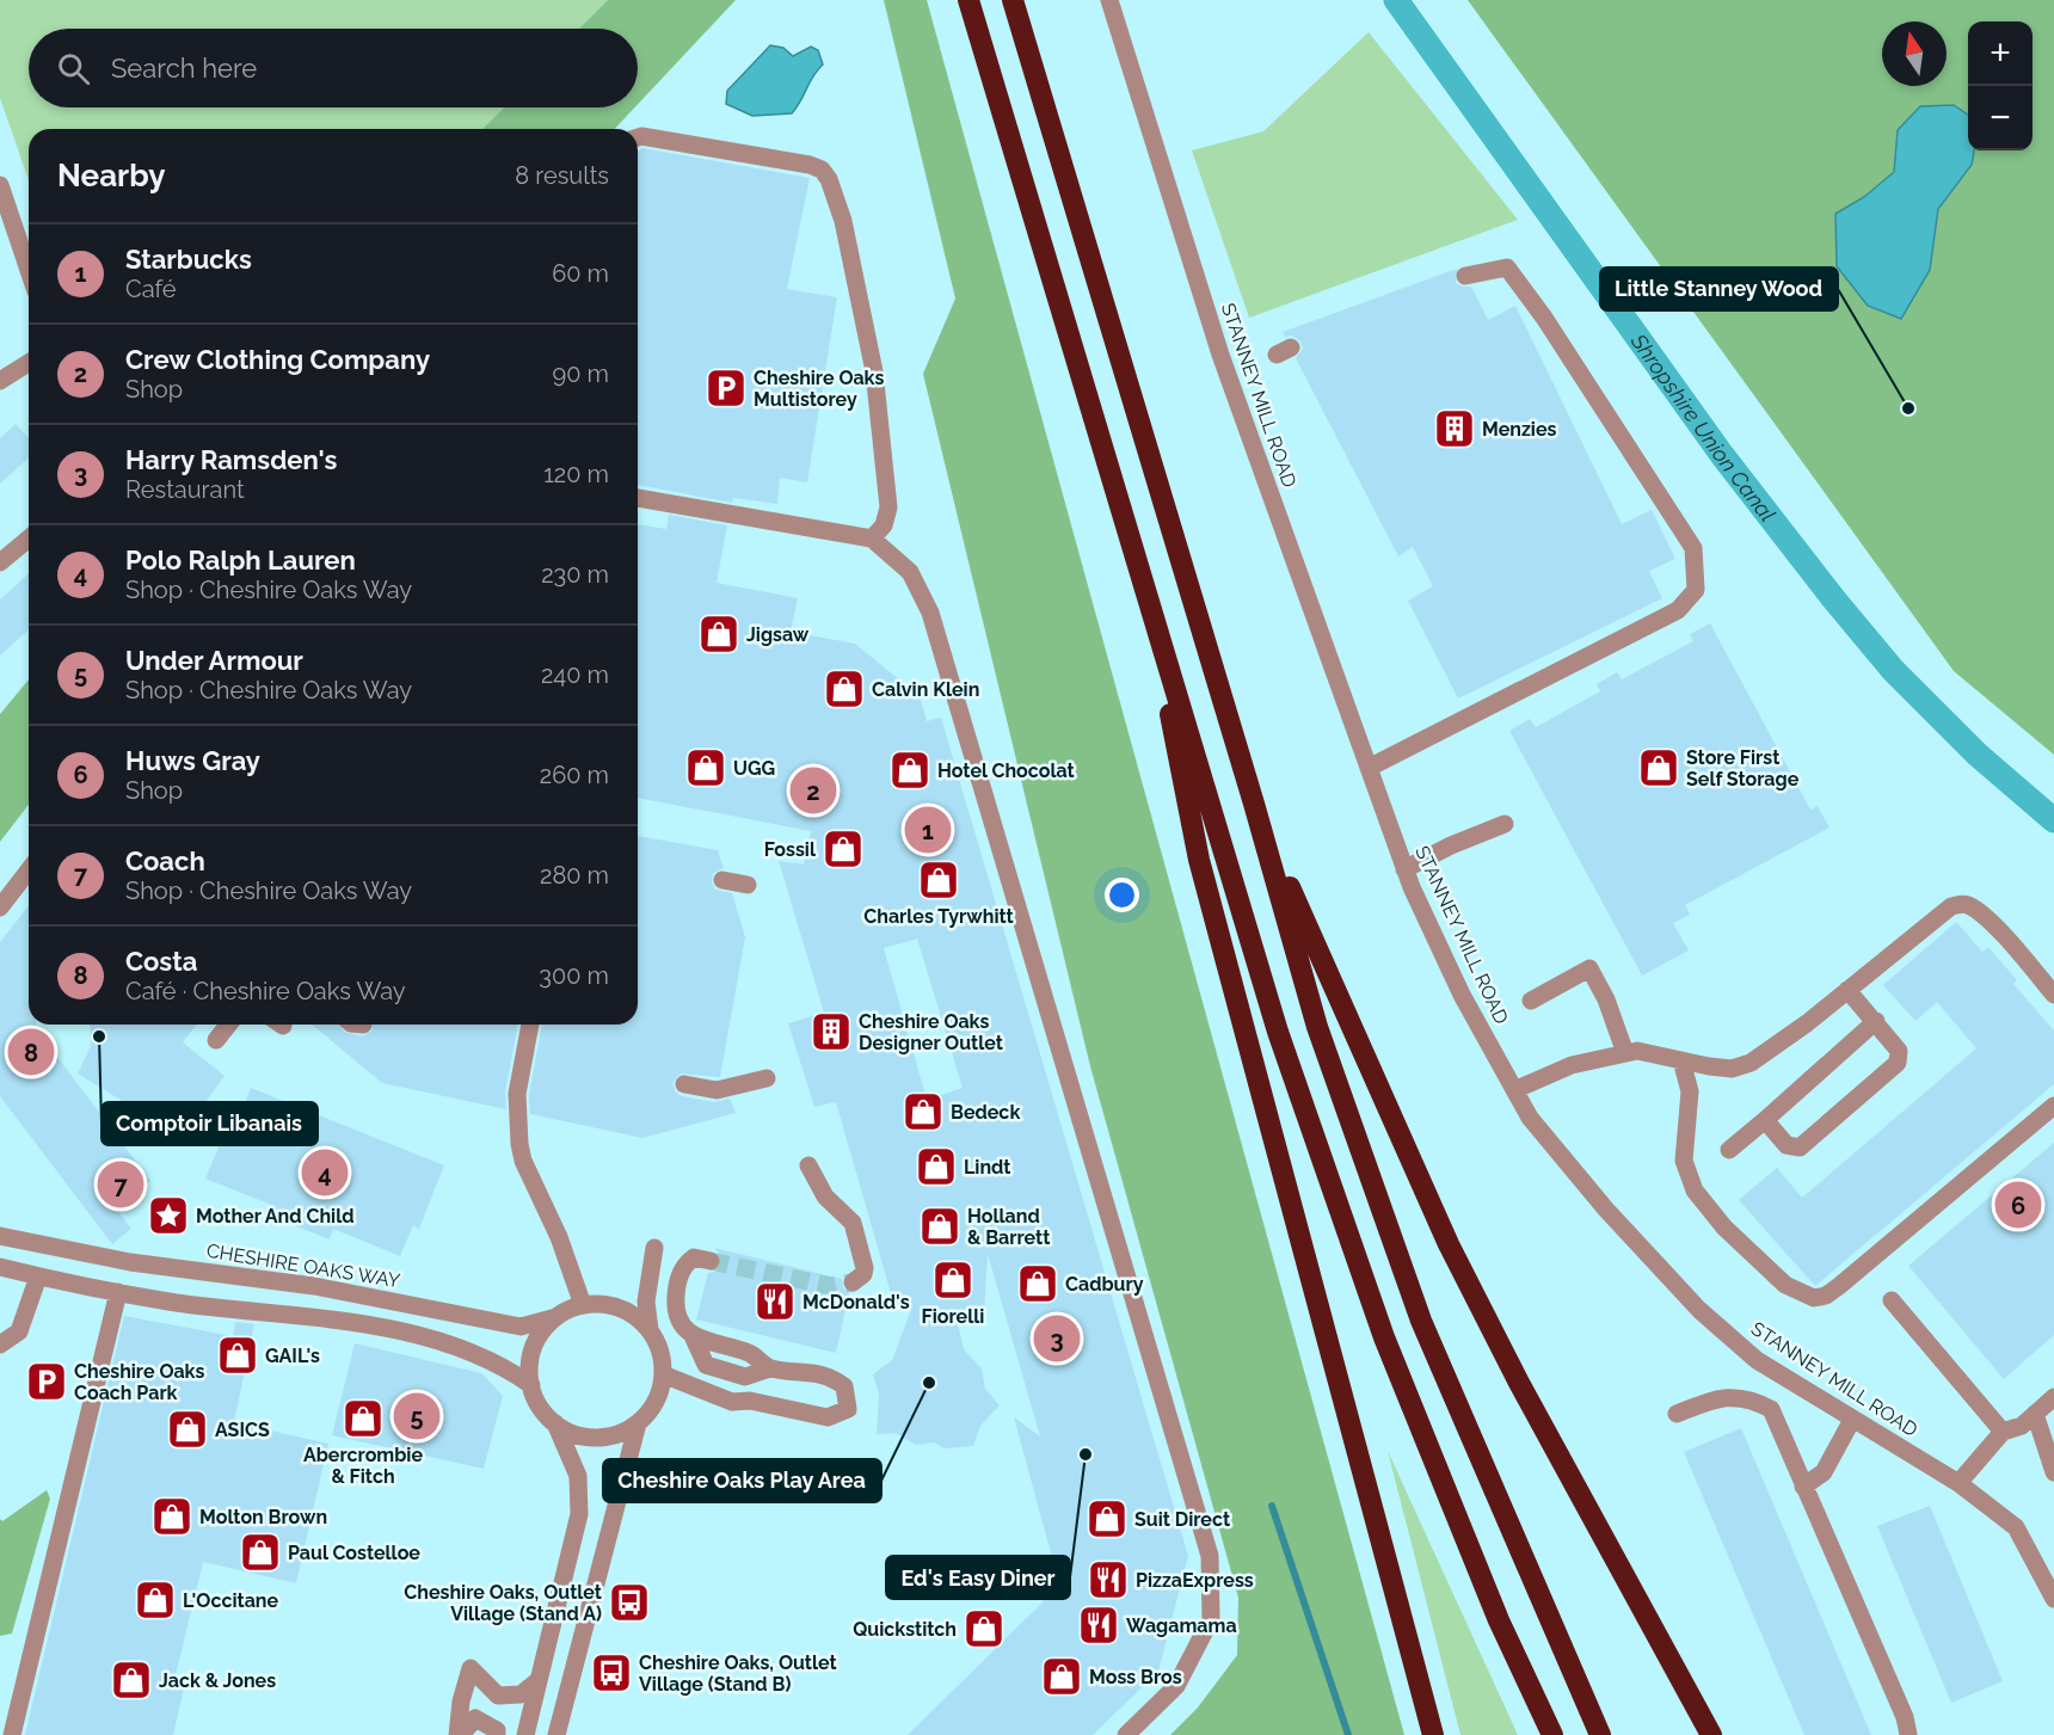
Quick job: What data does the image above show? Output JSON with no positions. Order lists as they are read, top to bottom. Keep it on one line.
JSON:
{"streets":{"street":["STANNEY MILL ROAD","CHESHIRE OAKS WAY"]},"water":["Shropshire Union Canal"],"places":{"parking":["Cheshire Oaks Multistorey","Cheshire Oaks Coach Park"],"other":["Little Stanney Wood","Comptoir Libanais","Cheshire Oaks Play Area","Ed's Easy Diner"],"building":["Menzies","Cheshire Oaks Designer Outlet"],"shop":["Jigsaw","Calvin Klein","UGG","Store First Self Storage","Hotel Chocolat","Fossil","Charles Tyrwhitt","Bedeck","Lindt","Holland & Barrett","Fiorelli","Cadbury","GAIL's","Abercrombie & Fitch","ASICS","Molton Brown","Suit Direct","Paul Costelloe","L'Occitane","Quickstitch","Moss Bros","Jack & Jones"],"place":["Mother And Child"],"restaurant":["McDonald's","PizzaExpress","Wagamama"],"bus stop":["Cheshire Oaks, Outlet Village (Stand A)","Cheshire Oaks, Outlet Village (Stand B)"]},"north":"top","page":{"map_buttons":["+","−"],"search":"Search here","heading":["Nearby","8 results"],"list":[{"mark":"1","name":"Starbucks","note":"Café","value":"60 m"},{"mark":"2","name":"Crew Clothing Company","note":"Shop","value":"90 m"},{"mark":"3","name":"Harry Ramsden's","note":"Restaurant","value":"120 m"},{"mark":"4","name":"Polo Ralph Lauren","note":"Shop · Cheshire Oaks Way","value":"230 m"},{"mark":"5","name":"Under Armour","note":"Shop · Cheshire Oaks Way","value":"240 m"},{"mark":"6","name":"Huws Gray","note":"Shop","value":"260 m"},{"mark":"7","name":"Coach","note":"Shop · Cheshire Oaks Way","value":"280 m"},{"mark":"8","name":"Costa","note":"Café · Cheshire Oaks Way","value":"300 m"}],"pins":["2","1","8","4","7","6","3","5"]}}
